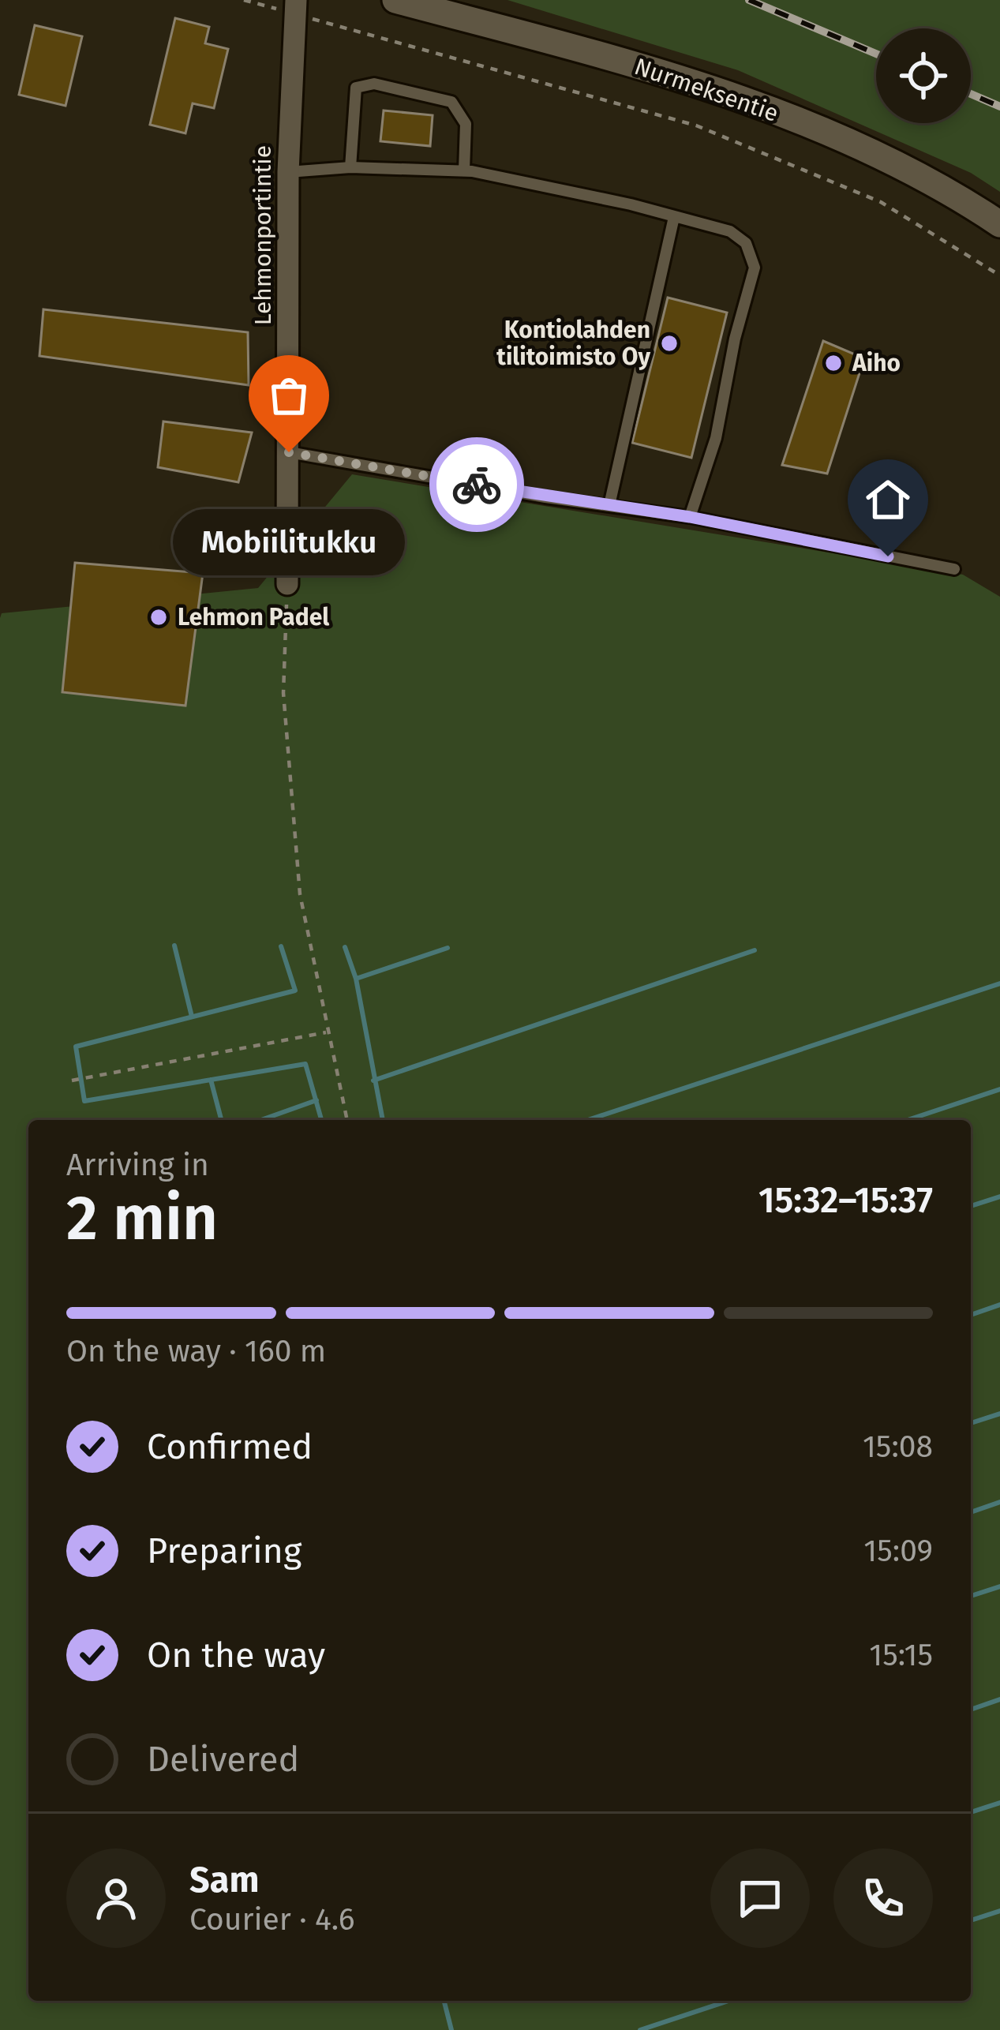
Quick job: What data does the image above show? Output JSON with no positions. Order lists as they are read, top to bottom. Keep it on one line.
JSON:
{"streets":{"street":["Nurmeksentie","Lehmonportintie"]},"places":["Kontiolahden tilitoimisto Oy","Aiho","Mobiilitukku","Lehmon Padel"],"page":{"bubble":"Mobiilitukku","heading":["2 min","Arriving in","15:32–15:37"],"panel":["Sam","Courier · 4.6"],"bar":"On the way · 160 m","list":[["Confirmed","15:08"],["Preparing","15:09"],["On the way","15:15"],"Delivered"]}}
